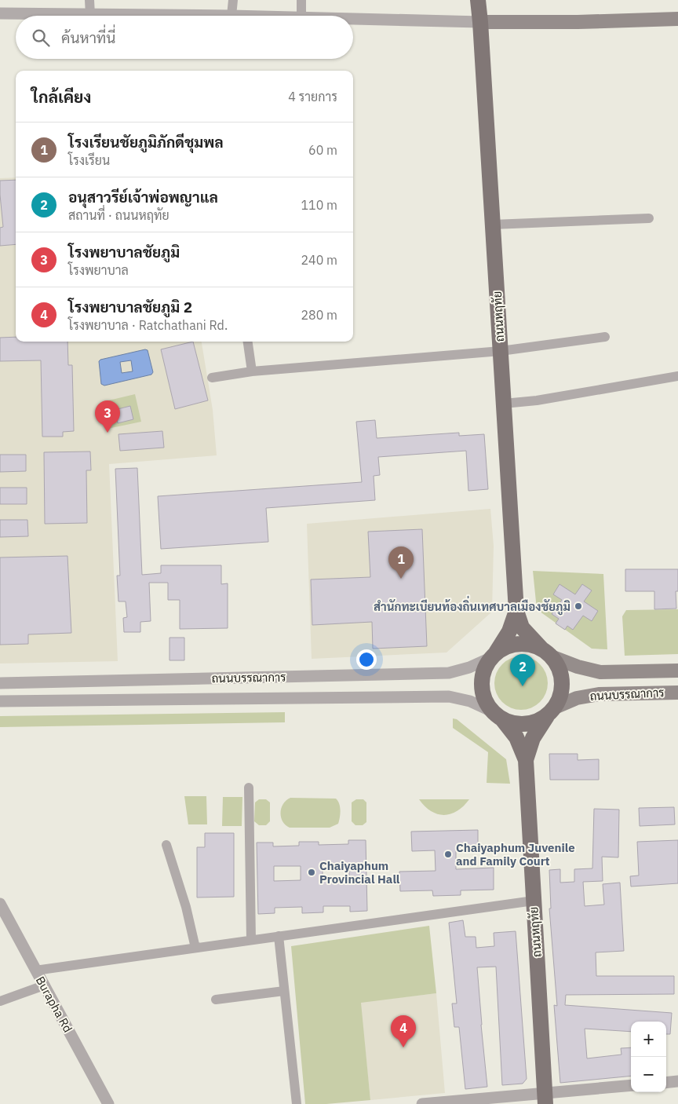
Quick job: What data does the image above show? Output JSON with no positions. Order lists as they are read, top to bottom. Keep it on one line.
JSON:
{"streets":{"main road":["ถนนหฤทัย","ถนนบรรณาการ"],"street":["Burapha Rd"]},"crossings":[["ถนนหฤทัย","ถนนบรรณาการ"]],"places":["สำนักทะเบียนท้องถิ่นเทศบาลเมืองชัยภูมิ","Chaiyaphum Juvenile and Family Court","Chaiyaphum Provincial Hall"],"page":{"search":"ค้นหาที่นี่","heading":["ใกล้เคียง","4 รายการ"],"list":[{"mark":"1","name":"โรงเรียนชัยภูมิภักดีชุมพล","note":"โรงเรียน","value":"60 m"},{"mark":"2","name":"อนุสาวรีย์เจ้าพ่อพญาแล","note":"สถานที่ · ถนนหฤทัย","value":"110 m"},{"mark":"3","name":"โรงพยาบาลชัยภูมิ","note":"โรงพยาบาล","value":"240 m"},{"mark":"4","name":"โรงพยาบาลชัยภูมิ 2","note":"โรงพยาบาล · Ratchathani Rd.","value":"280 m"}],"pins":["3","1","2","4"],"map_buttons":["+","−"]}}
